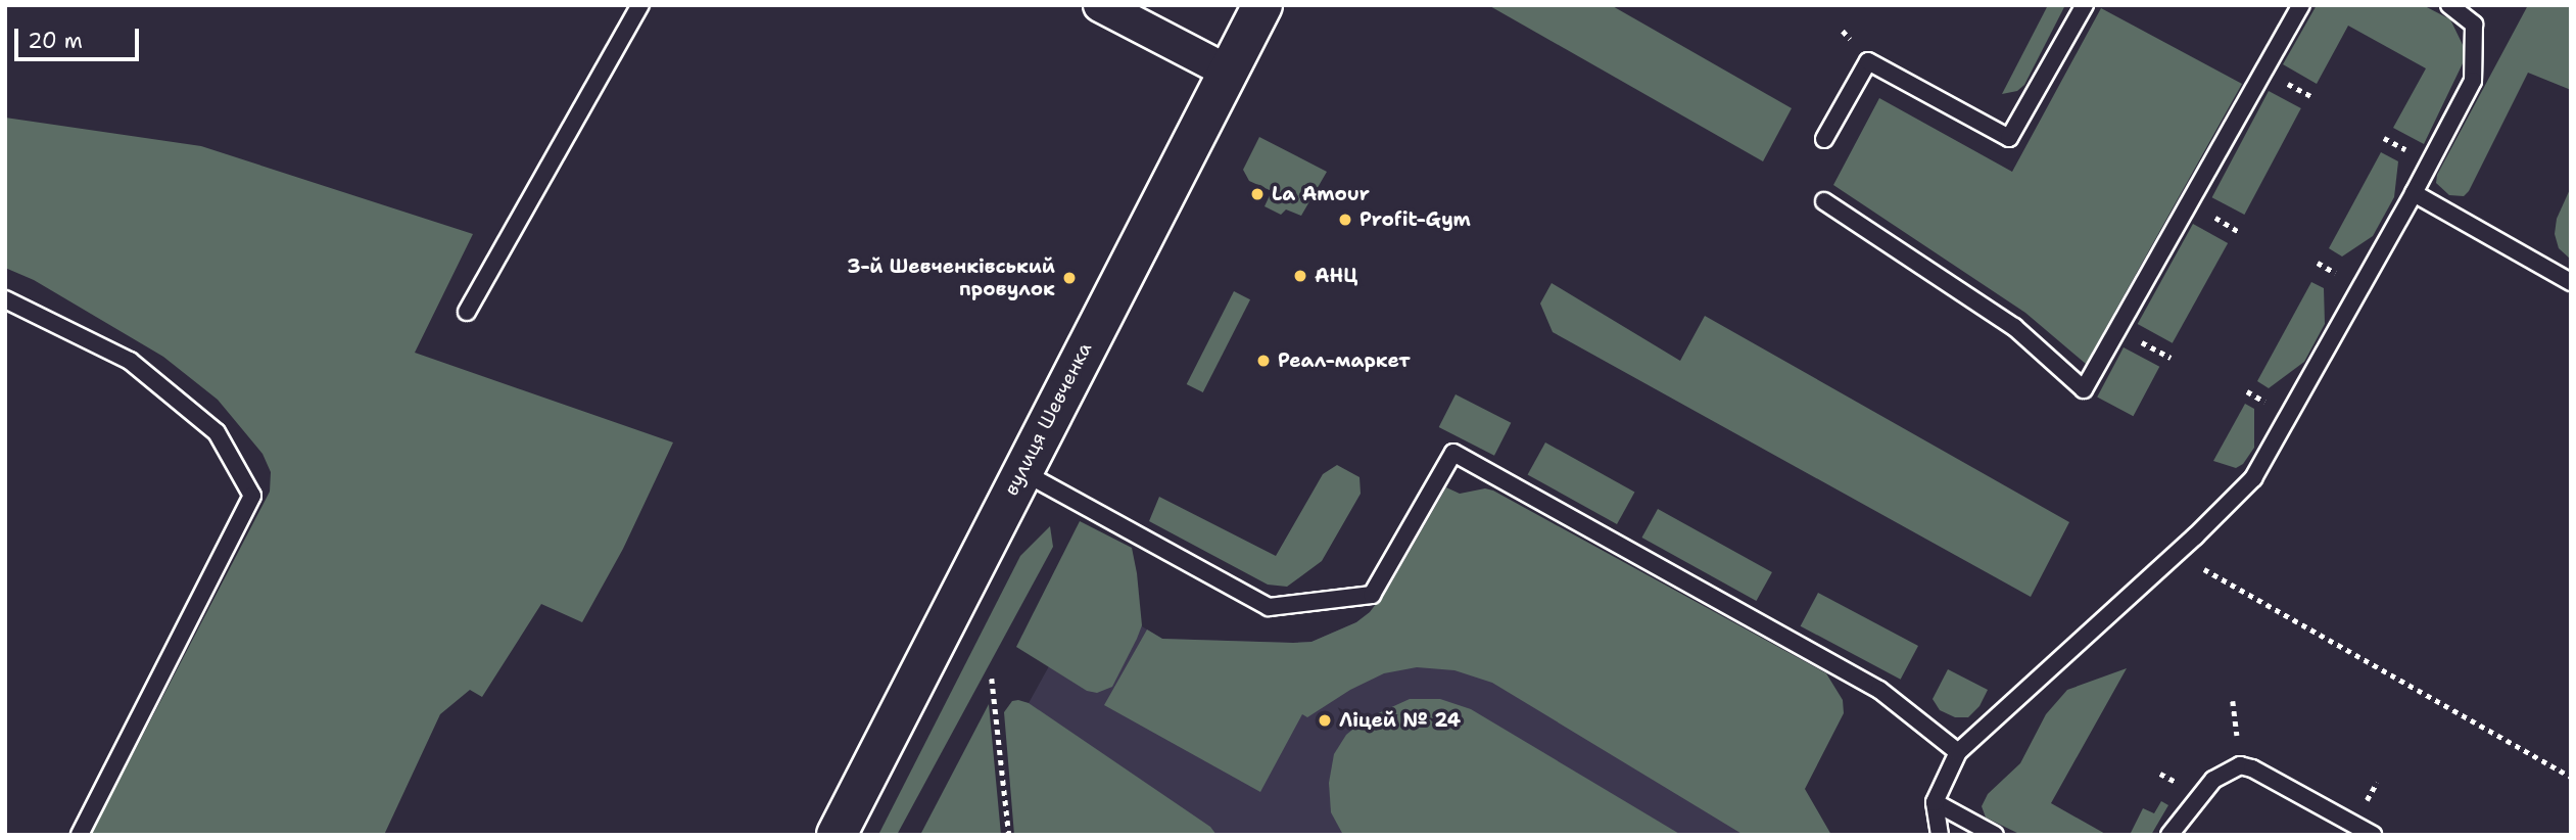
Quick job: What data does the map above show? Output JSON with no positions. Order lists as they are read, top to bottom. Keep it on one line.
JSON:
{"streets":{"street":["вулиця Шевченка"]},"places":["La Amour","Profit-Gym","АНЦ","3-й Шевченківський провулок","Реал-маркет","Ліцей № 24"],"scale_bar":"20 m"}
